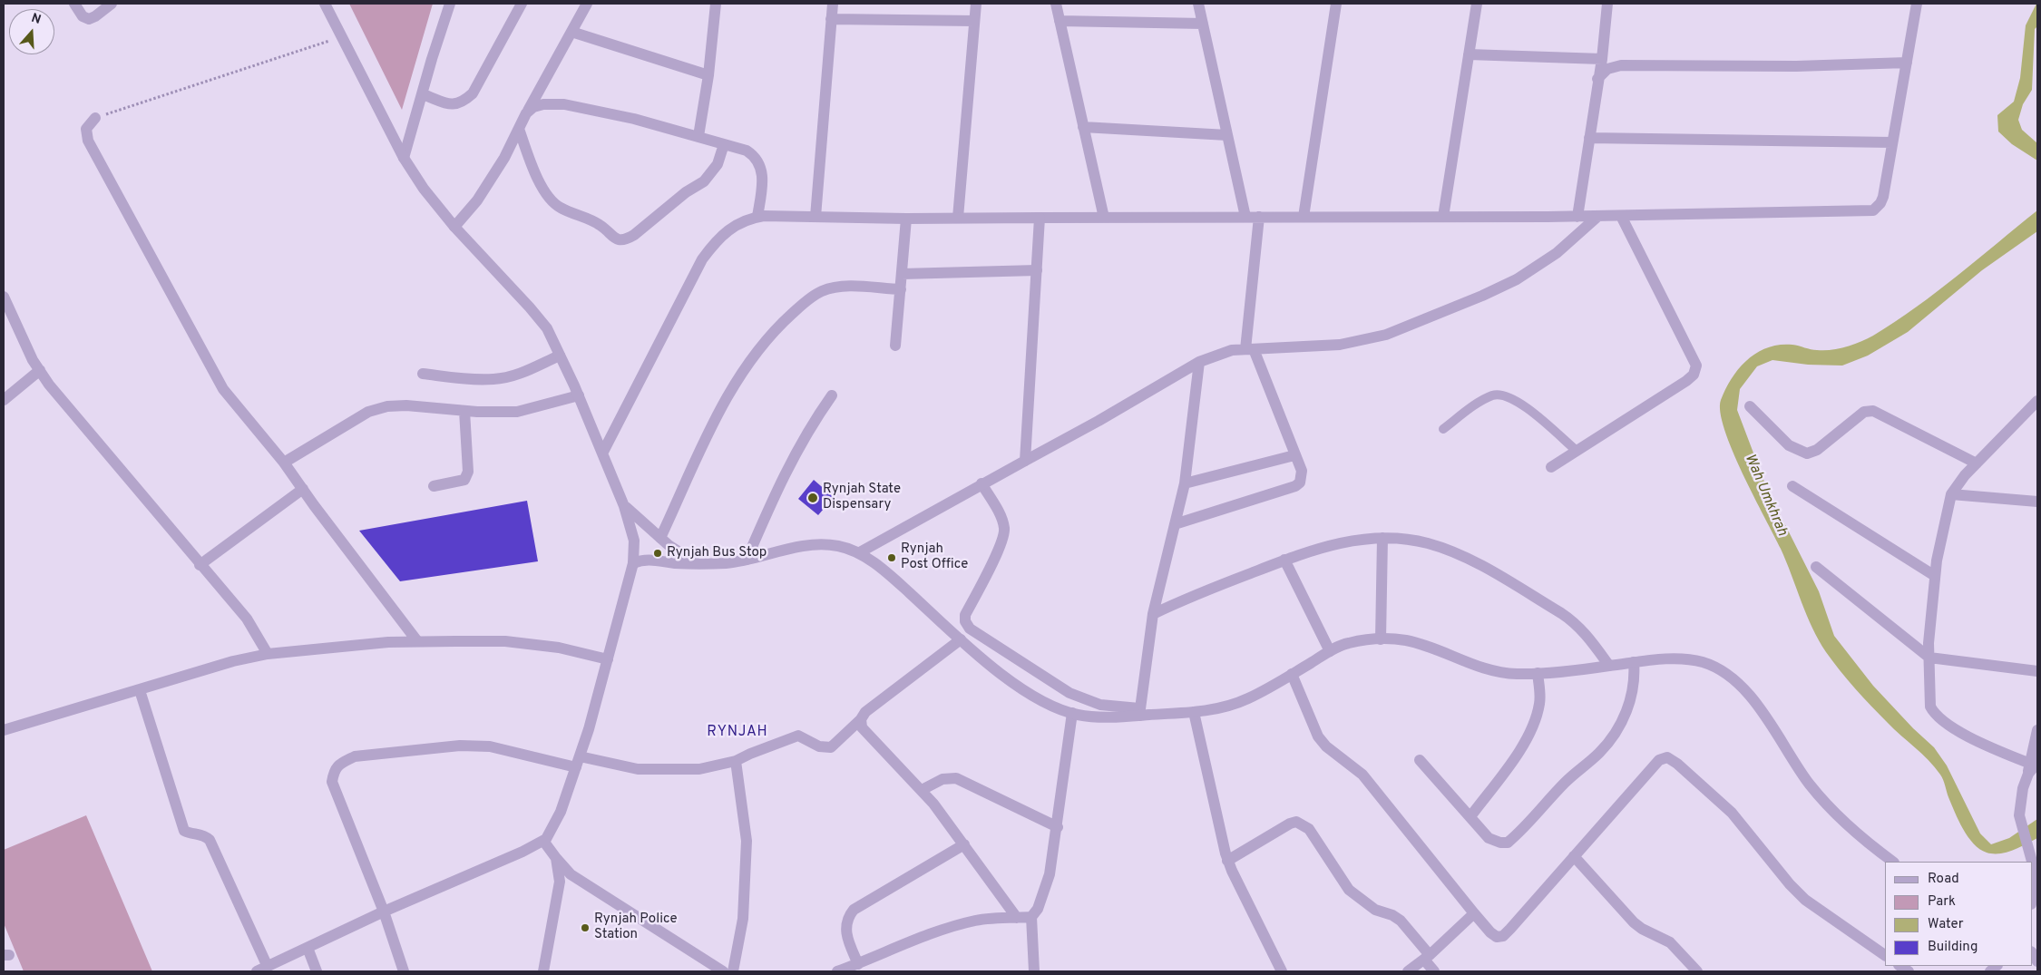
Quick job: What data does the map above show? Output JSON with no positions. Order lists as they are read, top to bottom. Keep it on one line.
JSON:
{"districts":["RYNJAH"],"water":["Wah Umkhrah"],"places":["Rynjah State Dispensary","Rynjah Bus Stop","Rynjah Post Office","Rynjah Police Station"],"legend":["Road","Park","Water","Building"],"north":"top"}
